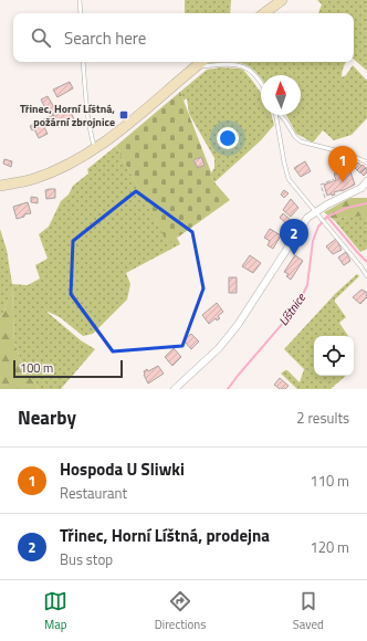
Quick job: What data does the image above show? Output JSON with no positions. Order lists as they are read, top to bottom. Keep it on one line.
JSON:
{"water":["Líštnice"],"places":{"transit":["Třinec, Horní Líštná, požární zbrojnice"]},"scale_bar":"100 m","north":"top","page":{"search":"Search here","pins":["1","2"],"scale":"100 m","heading":["Nearby","2 results"],"list":[{"mark":"1","name":"Hospoda U Sliwki","note":"Restaurant","value":"110 m"},{"mark":"2","name":"Třinec, Horní Líštná, prodejna","note":"Bus stop","value":"120 m"}],"nav":["Map","Directions","Saved"]}}
